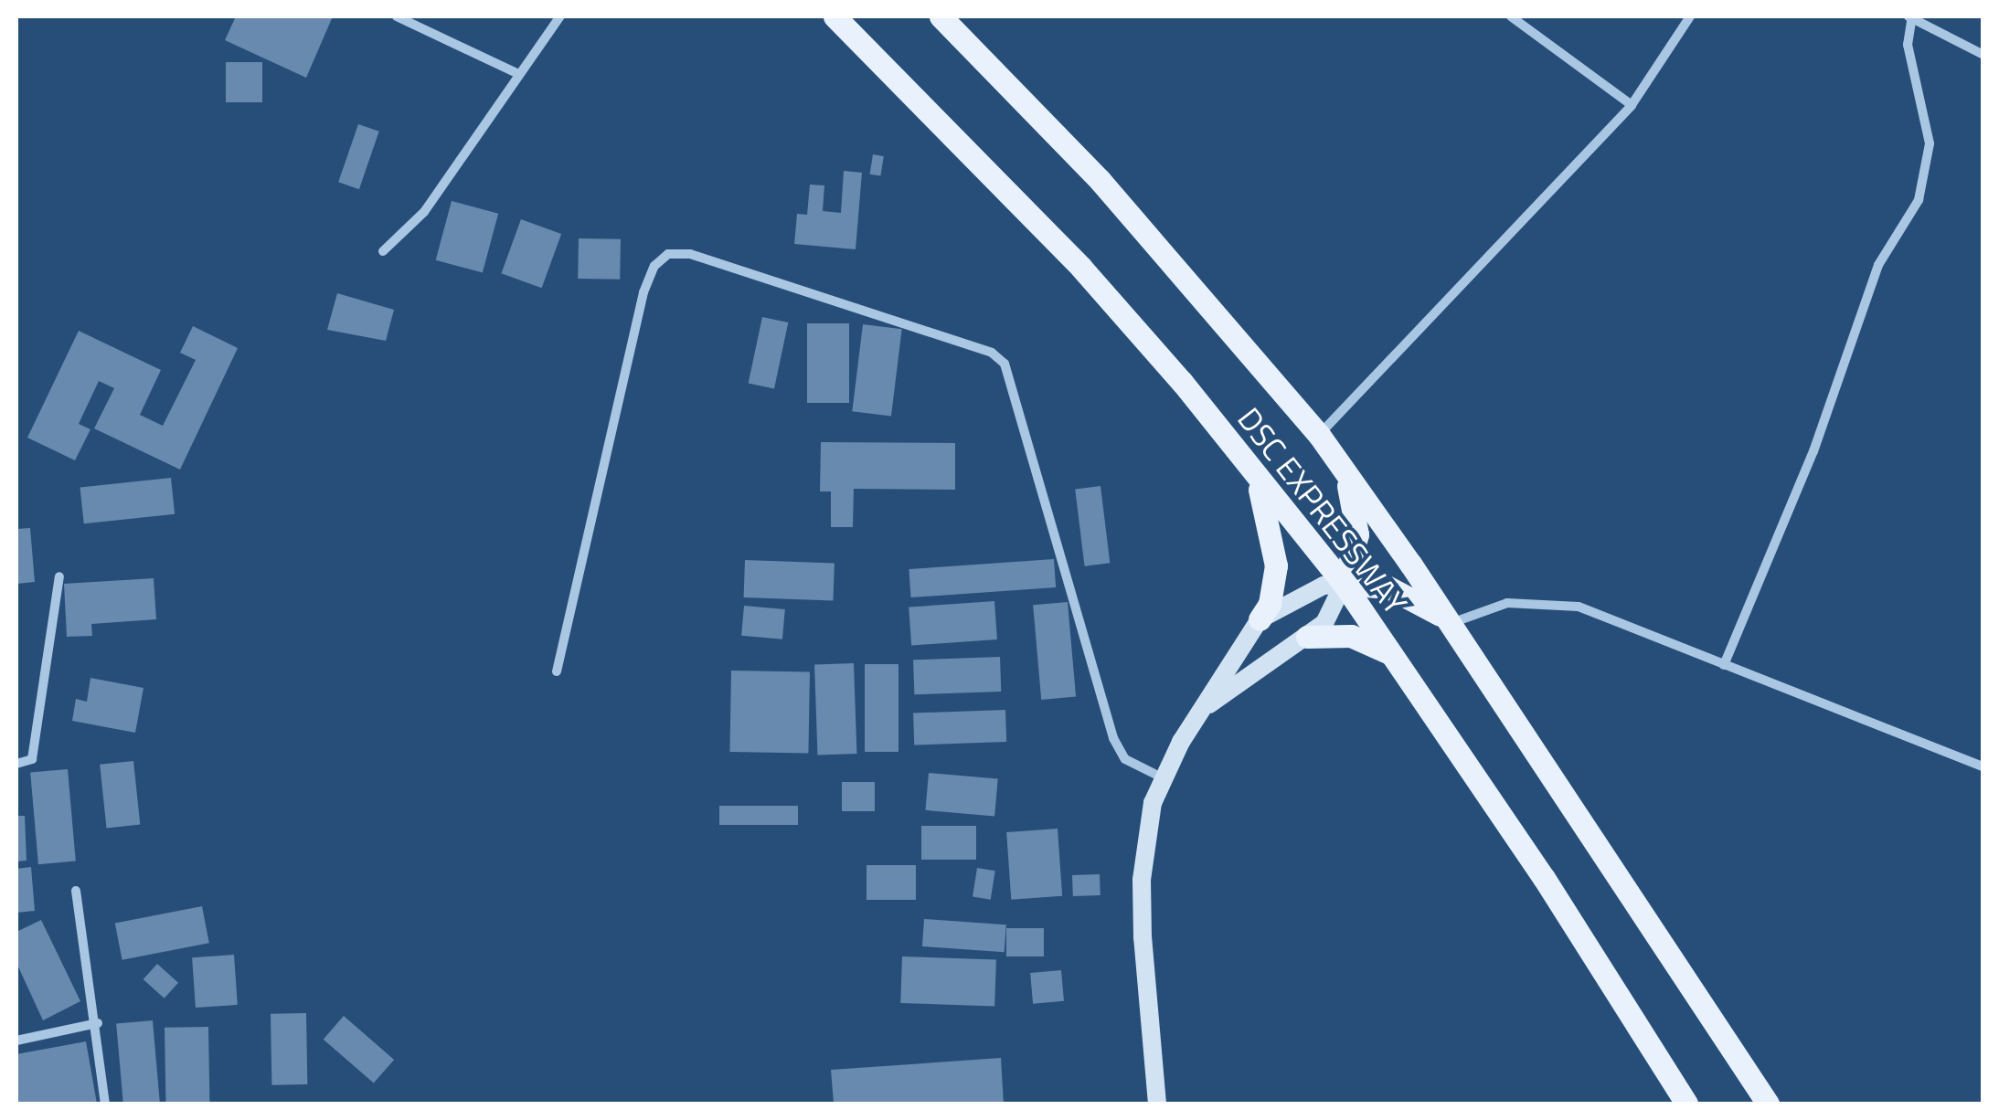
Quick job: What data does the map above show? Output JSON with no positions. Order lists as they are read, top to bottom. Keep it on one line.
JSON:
{"streets":{"main road":["DSC EXPRESSWAY"]}}
